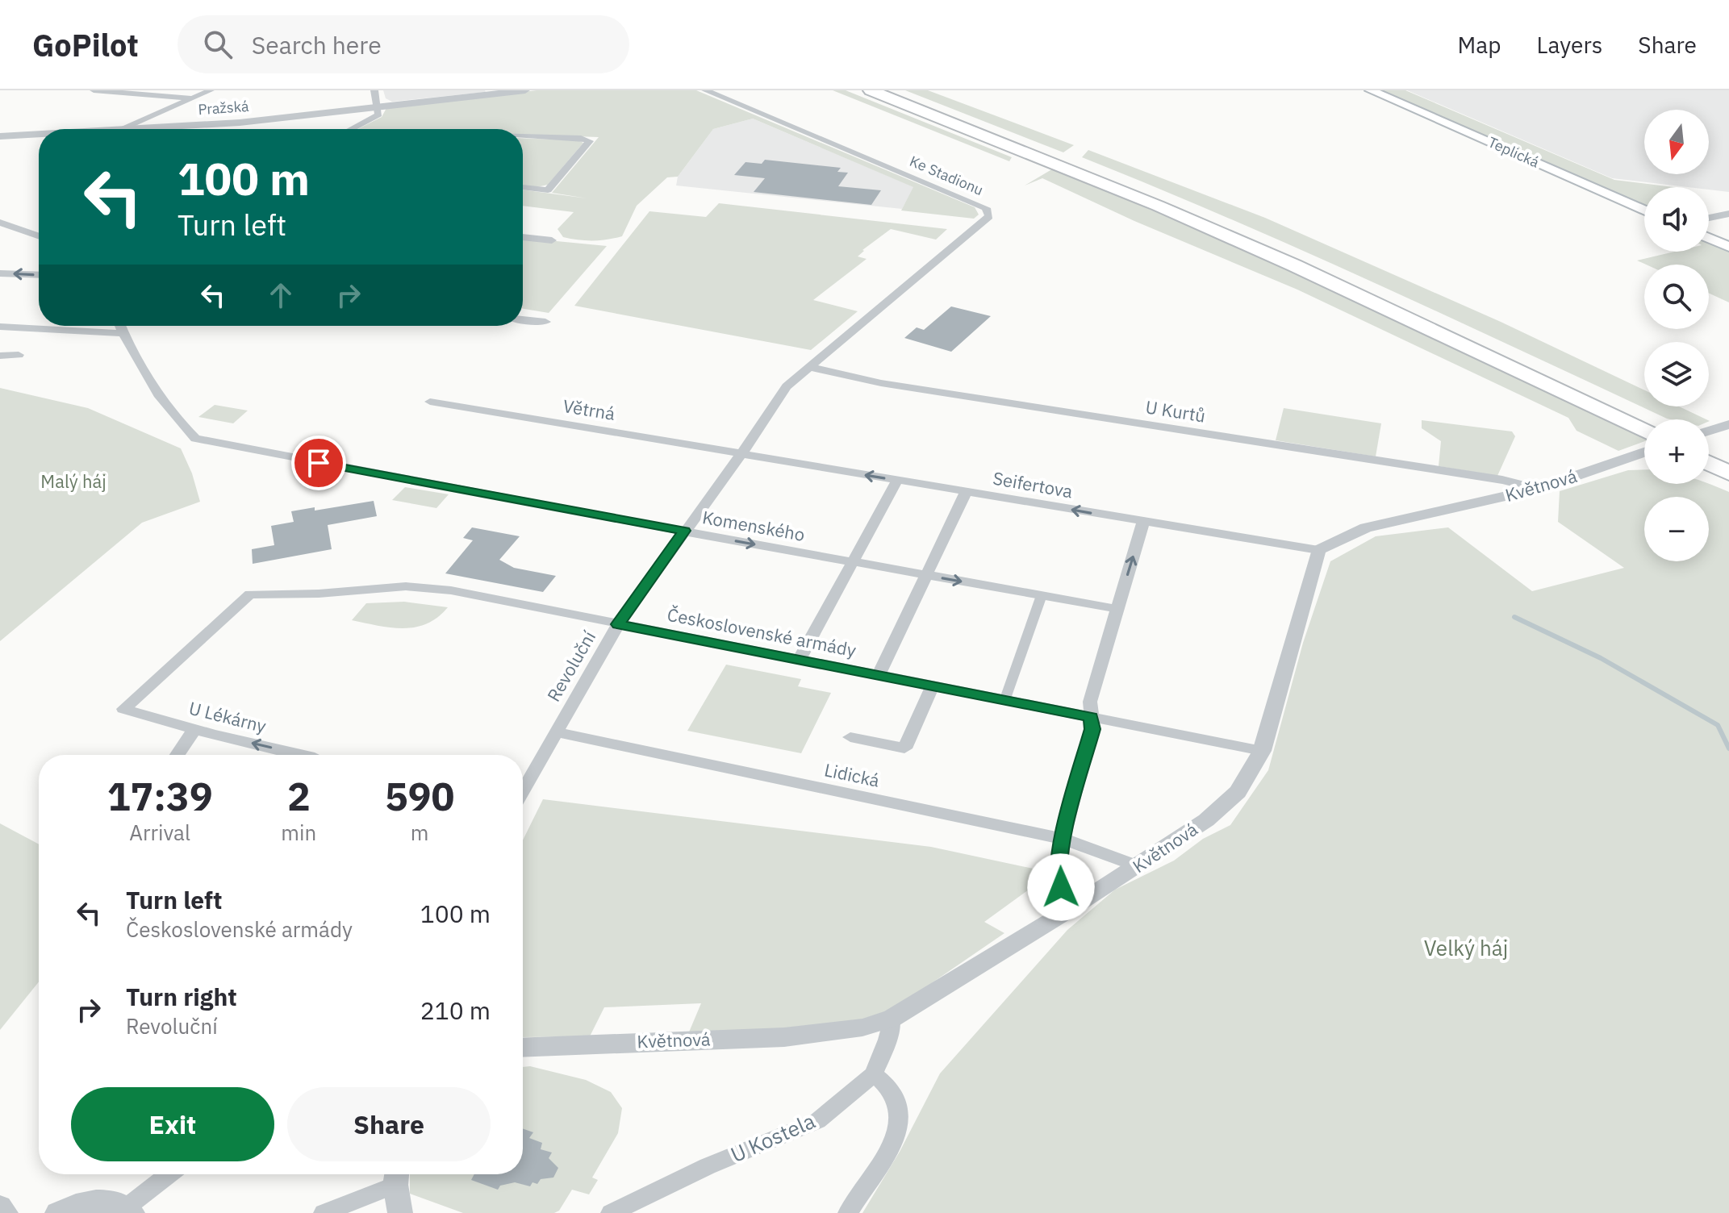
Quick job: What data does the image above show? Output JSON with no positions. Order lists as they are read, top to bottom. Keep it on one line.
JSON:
{"streets":{"main road":["Teplická"],"street":["Pražská","Ke Stadionu","Větrná","U Kurtů","Seifertova","Květnová","Komenského","Československé armády","Revoluční","U Lékárny","Lidická","U Kostela"]},"crossings":[["Ke Stadionu","U Kurtů"],["Ke Stadionu","Revoluční"],["Větrná","Seifertova"],["Větrná","Revoluční"],["U Kurtů","Květnová"],["U Kurtů","Revoluční"],["Seifertova","Květnová"],["Seifertova","Revoluční"],["Květnová","Československé armády"],["Květnová","Lidická"],["Květnová","U Kostela"],["Komenského","Revoluční"],["Československé armády","Revoluční"],["Československé armády","U Lékárny"],["Revoluční","Lidická"]],"one_way":["Seifertova","U Lékárny"],"parks":["Malý háj","Velký háj"],"north":"bottom","page":{"header":"GoPilot","search":"Search here","nav":["Map","Layers","Share"],"map_buttons":["+","−"],"turn":["100 m","Turn left"],"eta":["17:39","Arrival","2","min","590","m"],"list":[{"name":"Turn left","note":"Československé armády","value":"100 m"},{"name":"Turn right","note":"Revoluční","value":"210 m"}],"buttons":["Exit","Share"]}}
